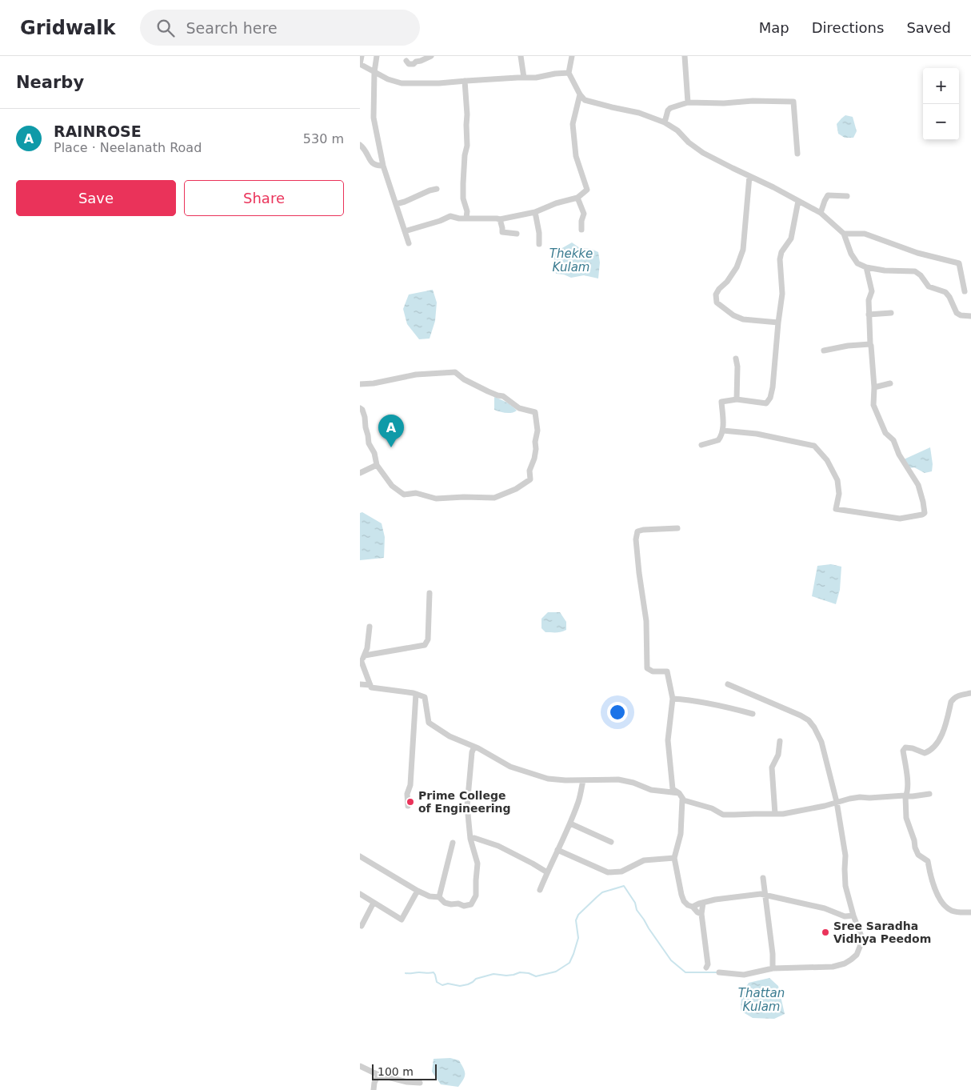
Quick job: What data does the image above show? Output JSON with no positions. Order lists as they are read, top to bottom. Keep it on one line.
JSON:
{"water":["Thekke Kulam","Thattan Kulam"],"places":["Prime College of Engineering","Sree Saradha Vidhya Peedom"],"scale_bar":"100 m","page":{"header":"Gridwalk","search":"Search here","nav":["Map","Directions","Saved"],"heading":"Nearby","map_buttons":["+","−"],"list":[{"mark":"A","name":"RAINROSE","note":"Place · Neelanath Road","value":"530 m"}],"buttons":["Save","Share"],"pins":"A","scale":"100 m"}}
